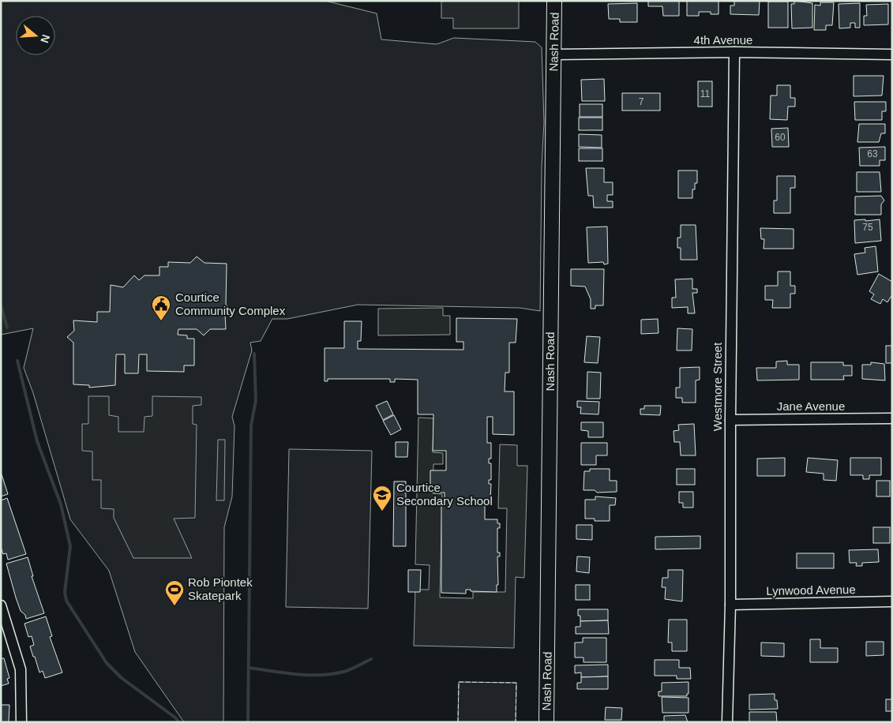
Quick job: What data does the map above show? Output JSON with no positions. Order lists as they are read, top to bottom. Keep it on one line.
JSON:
{"streets":{"street":["4th Avenue","Nash Road","Westmore Street","Jane Avenue","Lynwood Avenue"]},"crossings":[["4th Avenue","Nash Road"],["4th Avenue","Westmore Street"],["Westmore Street","Jane Avenue"],["Westmore Street","Lynwood Avenue"]],"places":{"public building":["Courtice Community Complex"],"school or university":["Courtice Secondary School"],"sports":["Rob Piontek Skatepark"]},"house_numbers":["11","7","60","63","75"],"north":"right"}
